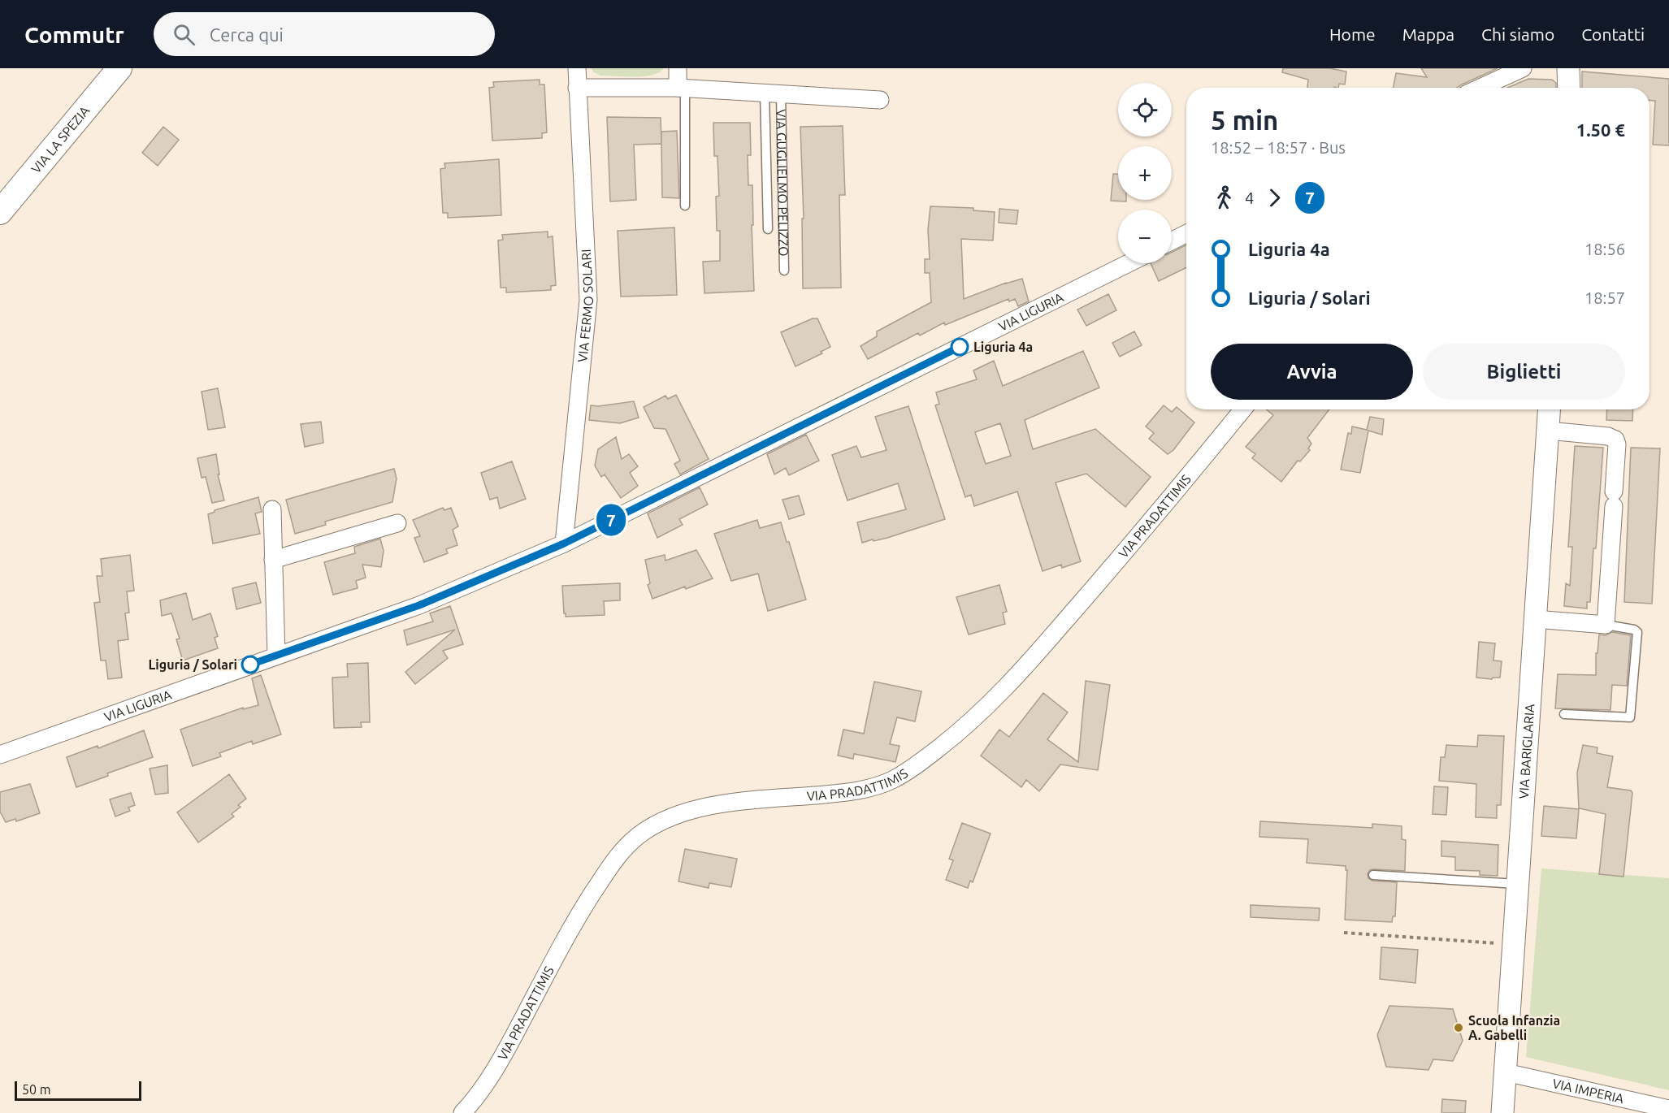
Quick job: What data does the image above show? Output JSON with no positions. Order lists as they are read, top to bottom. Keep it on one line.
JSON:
{"streets":{"main road":["VIA LA SPEZIA"],"street":["VIA GUGLIELMO PELIZZO","VIA FERMO SOLARI","VIA LIGURIA","VIA PRADATTIMIS","VIA BARIGLARIA","VIA IMPERIA"]},"crossings":[["VIA GUGLIELMO PELIZZO","VIA FERMO SOLARI"],["VIA FERMO SOLARI","VIA LIGURIA"],["VIA BARIGLARIA","VIA IMPERIA"]],"places":["Liguria 4a","Liguria / Solari","Scuola Infanzia A. Gabelli"],"lines":["bus line 7"],"scale_bar":"50 m","page":{"header":"Commutr","search":"Cerca qui","nav":["Home","Mappa","Chi siamo","Contatti"],"on_map":"7","map_buttons":["+","−"],"heading":["5 min","18:52 – 18:57 · Bus","1.50 €"],"legs":["4","7"],"list":[{"name":"Liguria 4a","value":"18:56"},{"name":"Liguria / Solari","value":"18:57"}],"buttons":["Avvia","Biglietti"],"scale":"50 m"}}
